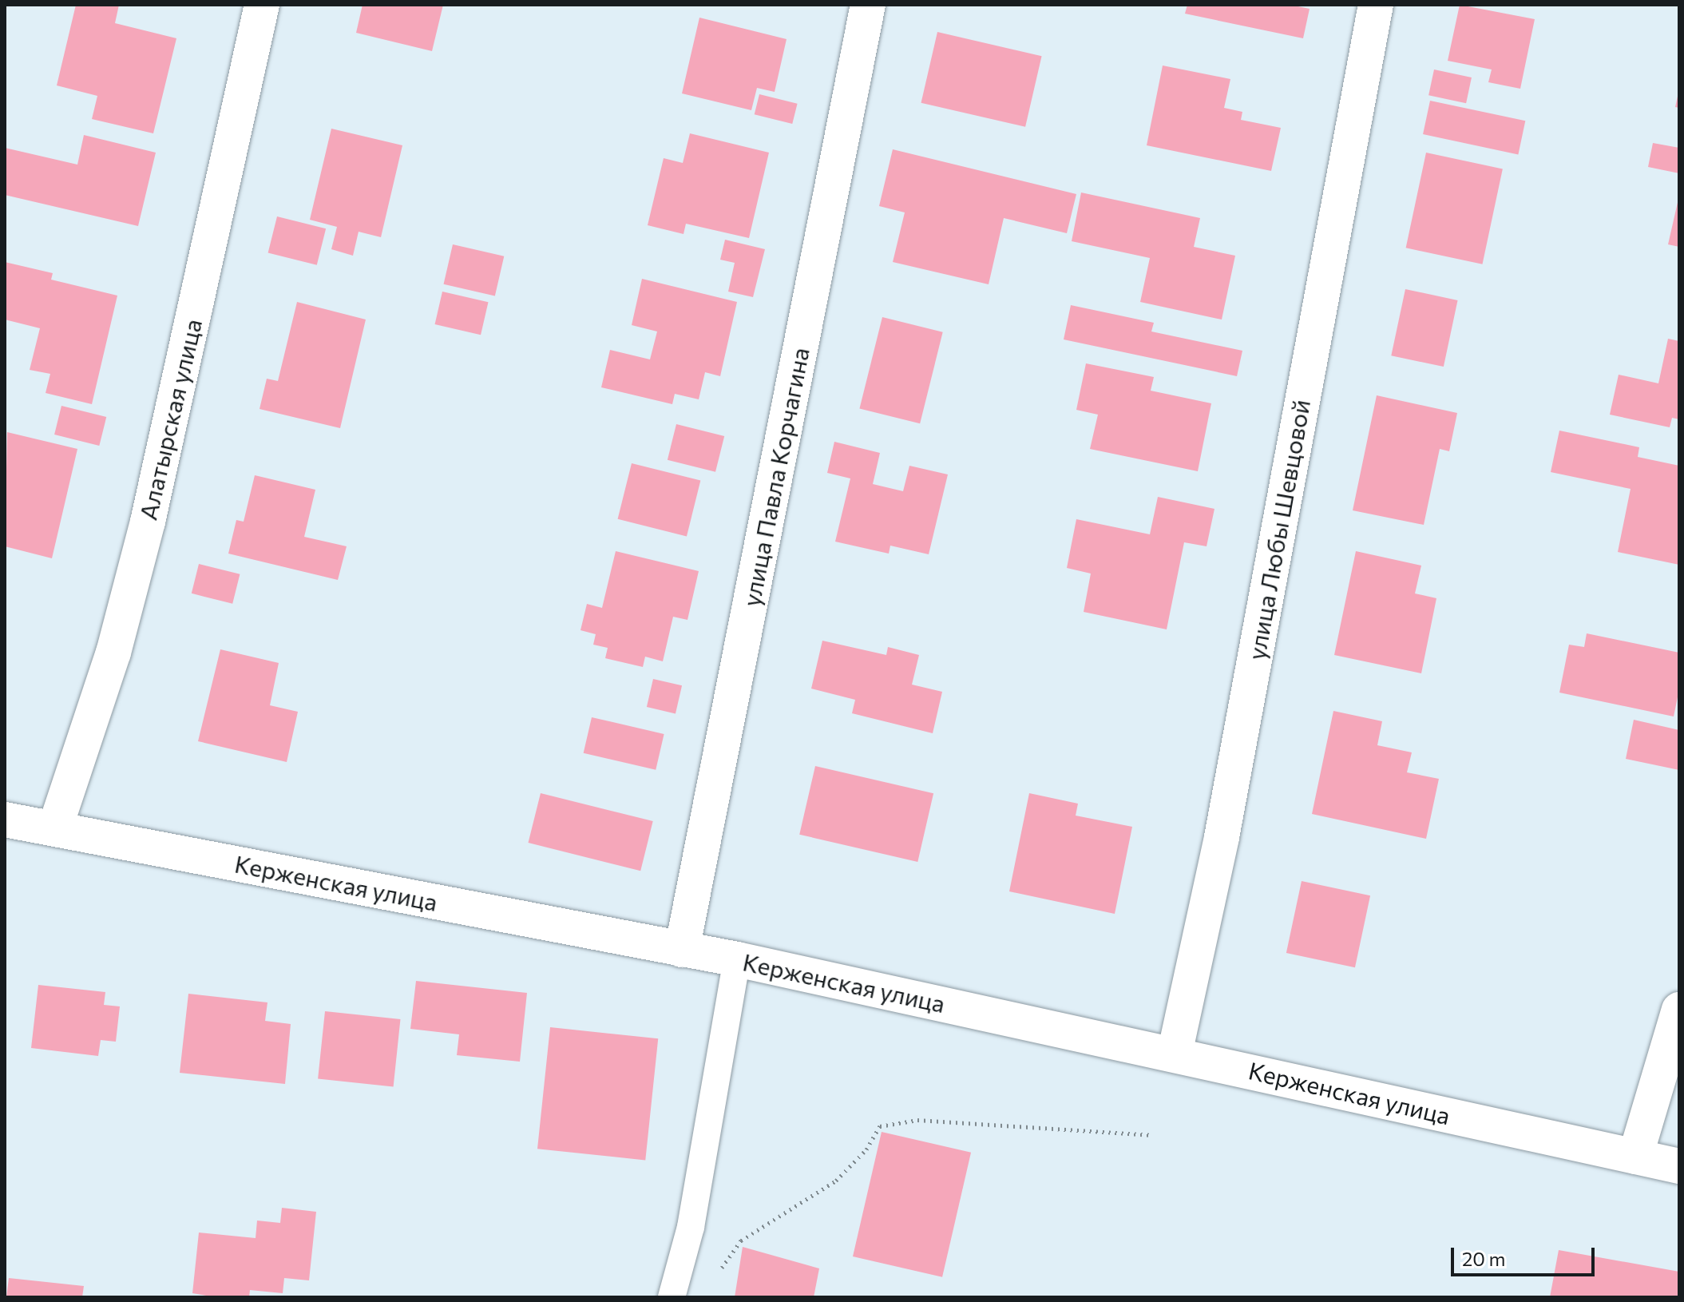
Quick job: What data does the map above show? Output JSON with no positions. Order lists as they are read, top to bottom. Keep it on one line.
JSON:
{"streets":{"street":["Алатырская улица","улица Павла Корчагина","улица Любы Шевцовой","Керженская улица"]},"crossings":[["Алатырская улица","Керженская улица"],["улица Павла Корчагина","Керженская улица"],["улица Любы Шевцовой","Керженская улица"]],"scale_bar":"20 m"}
